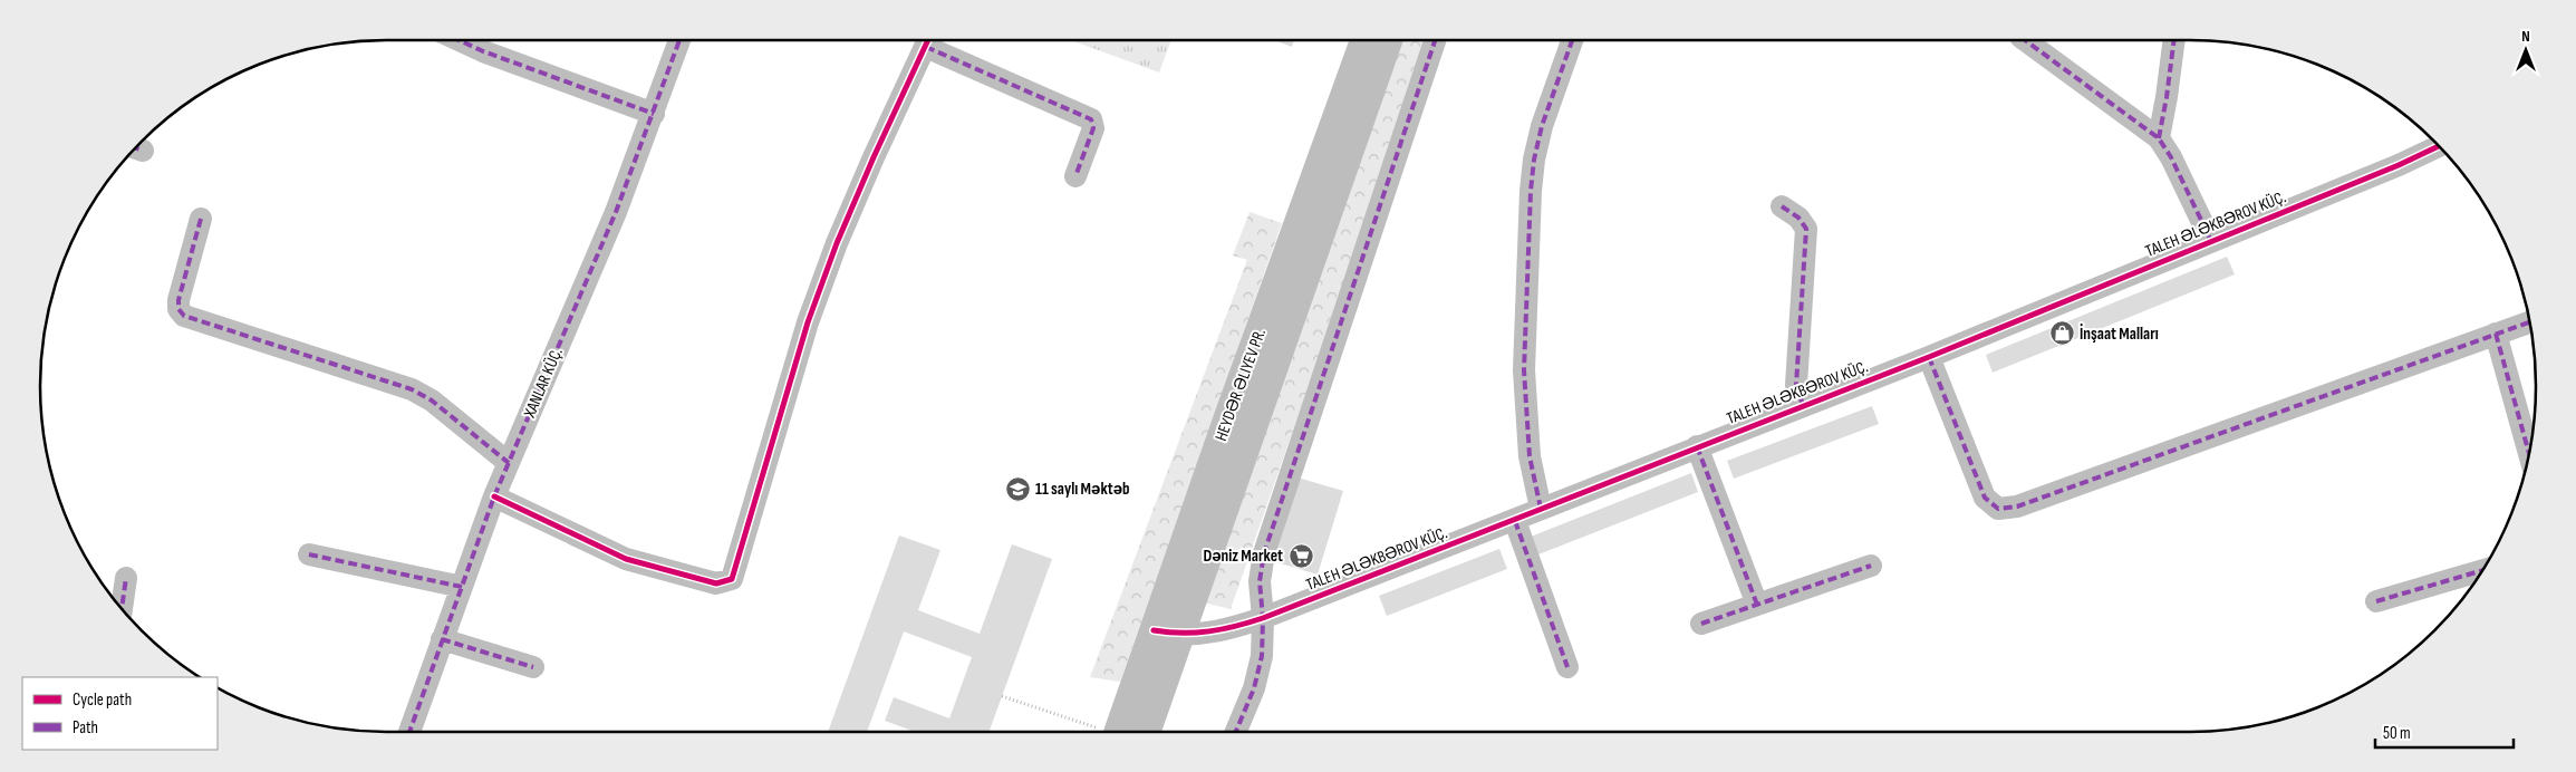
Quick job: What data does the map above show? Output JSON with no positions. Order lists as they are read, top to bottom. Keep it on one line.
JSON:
{"streets":{"main road":["HEYDƏR ƏLIYEV PR."],"street":["TALEH ƏLƏKBƏROV KÜÇ.","XANLAR KÜÇ."]},"crossings":[["TALEH ƏLƏKBƏROV KÜÇ.","HEYDƏR ƏLIYEV PR."]],"places":{"shop":["İnşaat Malları"],"school or university":["11 saylı Məktəb"],"supermarket":["Dəniz Market"]},"legend":["Cycle path","Path"],"scale_bar":"50 m","north":"top"}
